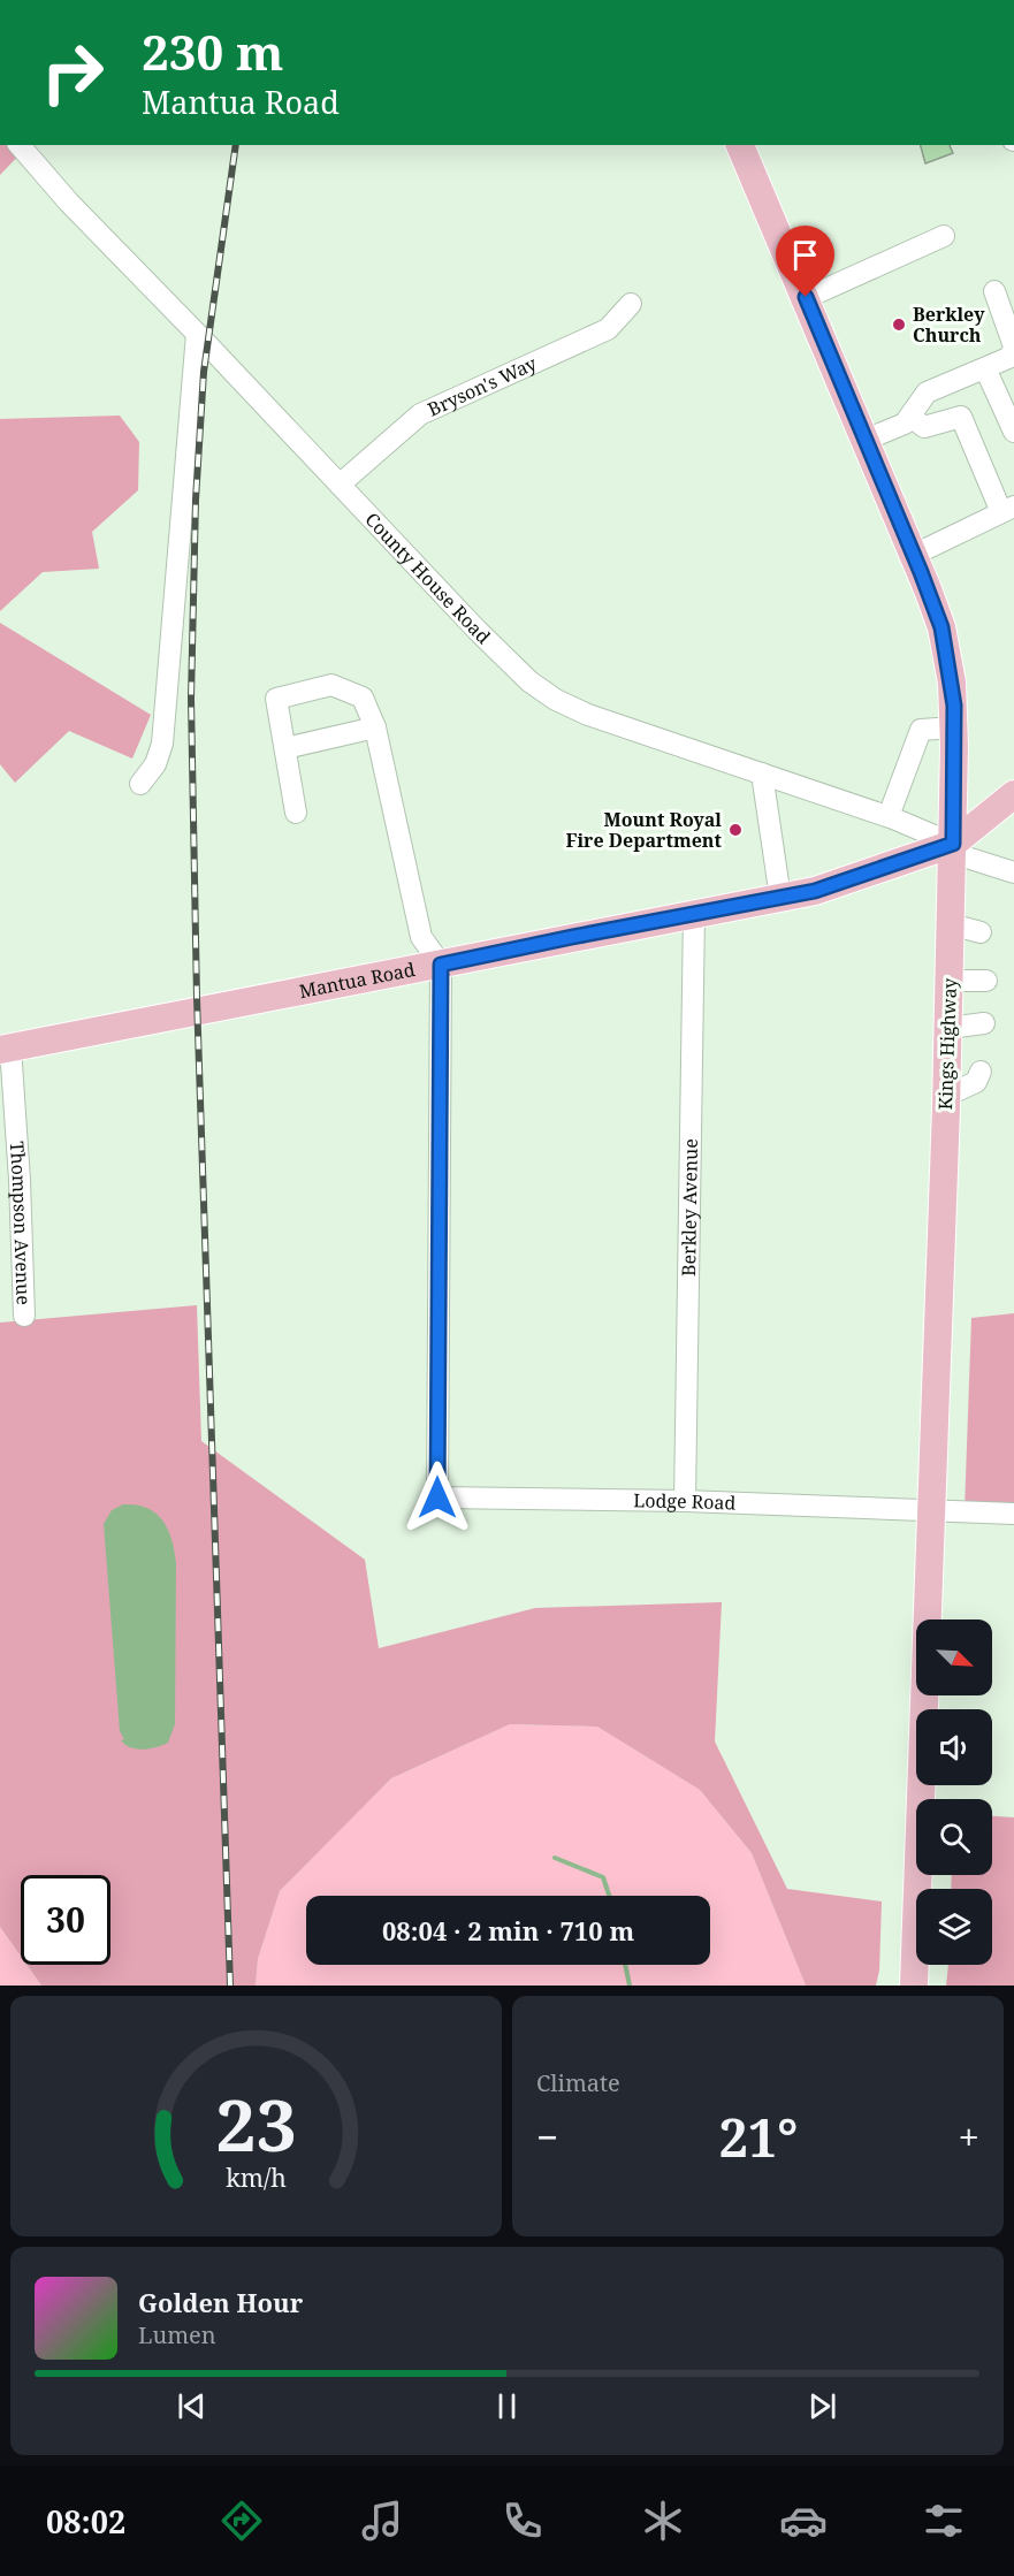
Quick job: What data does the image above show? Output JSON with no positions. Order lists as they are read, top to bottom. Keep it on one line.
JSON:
{"streets":{"main road":["Mantua Road","Kings Highway"],"street":["Bryson's Way","County House Road","Berkley Avenue","Thompson Avenue","Lodge Road"]},"crossings":[["Bryson's Way","County House Road"],["County House Road","Mantua Road"],["County House Road","Kings Highway"],["Mantua Road","Kings Highway"],["Mantua Road","Berkley Avenue"],["Mantua Road","Thompson Avenue"],["Mantua Road","Lodge Road"],["Kings Highway","Lodge Road"],["Berkley Avenue","Lodge Road"]],"places":["Berkley Church","Mount Royal Fire Department"],"north":"bottom right","page":{"turn":["230 m","Mantua Road"],"limit":"30","trip":"08:04 · 2 min · 710 m","tile":"Climate","heat":["−","21°","+"],"song":["Golden Hour","Lumen"],"tabs":"08:02","gauge":["23","km/h"]}}
